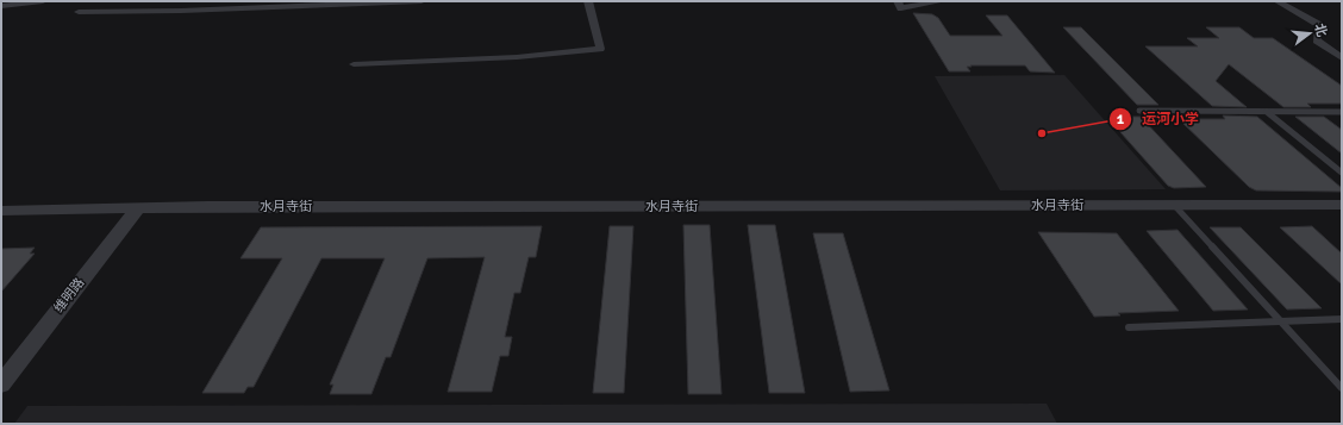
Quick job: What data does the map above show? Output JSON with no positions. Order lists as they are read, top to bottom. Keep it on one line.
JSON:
{"streets":{"street":["水月寺街","维明路"]},"crossings":[["水月寺街","维明路"]],"places":["运河小学"],"north":"right"}
